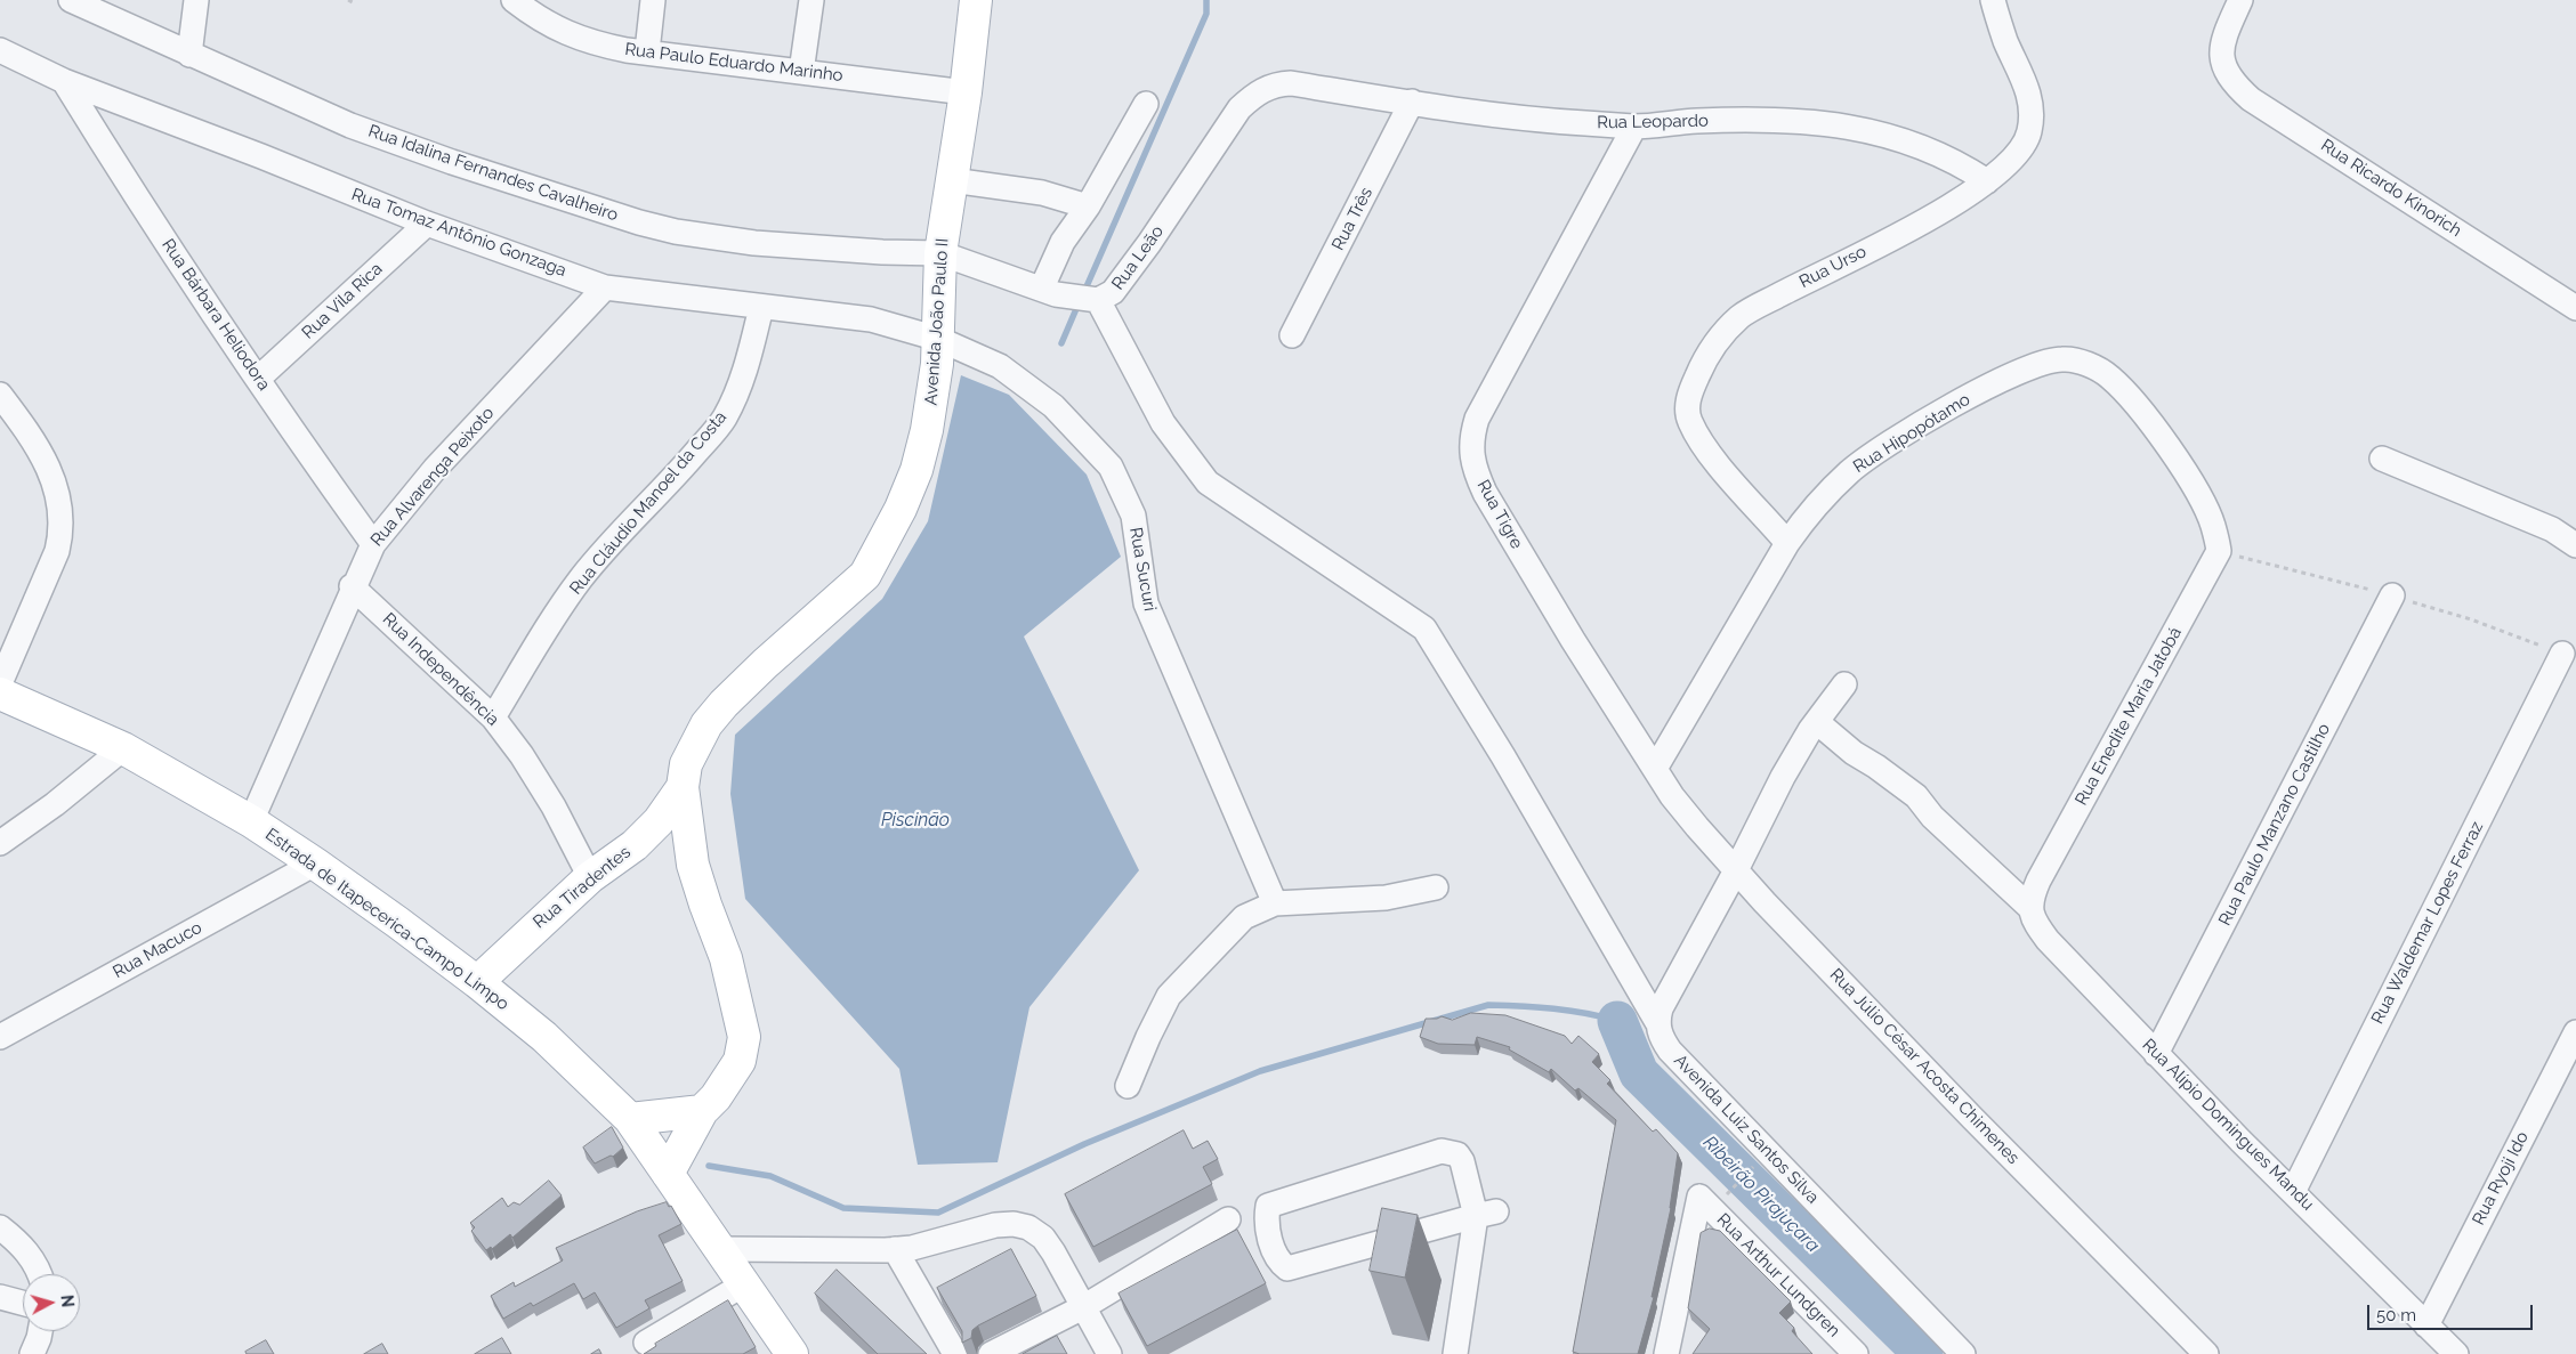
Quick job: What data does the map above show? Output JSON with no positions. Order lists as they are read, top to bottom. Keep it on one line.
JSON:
{"streets":{"main road":["Avenida João Paulo II","Rua Tiradentes","Estrada de Itapecerica-Campo Limpo"],"street":["Rua Paulo Eduardo Marinho","Rua Leopardo","Rua Idalina Fernandes Cavalheiro","Rua Ricardo Kinorich","Rua Três","Rua Tomaz Antônio Gonzaga","Rua Leão","Rua Urso","Rua Vila Rica","Rua Bárbara Heliodora","Rua Hipopótamo","Rua Alvarenga Peixoto","Rua Cláudio Manoel da Costa","Rua Tigre","Rua Sucuri","Rua Independência","Rua Enedite Maria Jatobá","Rua Paulo Manzano Castilho","Rua Waldemar Lopes Ferraz","Rua Macuco","Rua Júlio César Acosta Chimenes","Rua Alípio Domingues Mandu","Avenida Luiz Santos Silva","Rua Ryoji Ido","Rua Arthur Lundgren"]},"crossings":[["Rua Paulo Eduardo Marinho","Avenida João Paulo II"],["Rua Leopardo","Rua Três"],["Rua Leopardo","Rua Leão"],["Rua Leopardo","Rua Urso"],["Rua Leopardo","Rua Tigre"],["Rua Idalina Fernandes Cavalheiro","Rua Leão"],["Rua Idalina Fernandes Cavalheiro","Avenida João Paulo II"],["Rua Tomaz Antônio Gonzaga","Rua Vila Rica"],["Rua Tomaz Antônio Gonzaga","Rua Bárbara Heliodora"],["Rua Tomaz Antônio Gonzaga","Avenida João Paulo II"],["Rua Tomaz Antônio Gonzaga","Rua Alvarenga Peixoto"],["Rua Tomaz Antônio Gonzaga","Rua Cláudio Manoel da Costa"],["Rua Tomaz Antônio Gonzaga","Rua Sucuri"],["Rua Leão","Avenida João Paulo II"],["Rua Leão","Avenida Luiz Santos Silva"],["Rua Urso","Rua Hipopótamo"],["Rua Vila Rica","Rua Bárbara Heliodora"],["Rua Bárbara Heliodora","Rua Alvarenga Peixoto"],["Avenida João Paulo II","Rua Sucuri"],["Avenida João Paulo II","Rua Tiradentes"],["Avenida João Paulo II","Estrada de Itapecerica-Campo Limpo"],["Rua Hipopótamo","Rua Tigre"],["Rua Hipopótamo","Rua Enedite Maria Jatobá"],["Rua Hipopótamo","Rua Júlio César Acosta Chimenes"],["Rua Alvarenga Peixoto","Rua Independência"],["Rua Alvarenga Peixoto","Estrada de Itapecerica-Campo Limpo"],["Rua Cláudio Manoel da Costa","Rua Independência"],["Rua Tigre","Rua Júlio César Acosta Chimenes"],["Rua Independência","Rua Tiradentes"],["Rua Enedite Maria Jatobá","Rua Alípio Domingues Mandu"],["Rua Paulo Manzano Castilho","Rua Alípio Domingues Mandu"],["Rua Tiradentes","Estrada de Itapecerica-Campo Limpo"],["Estrada de Itapecerica-Campo Limpo","Rua Macuco"],["Rua Waldemar Lopes Ferraz","Rua Alípio Domingues Mandu"],["Rua Alípio Domingues Mandu","Rua Ryoji Ido"]],"water":["Piscinão","Ribeirão Pirajuçara"],"scale_bar":"50 m","north":"right"}
